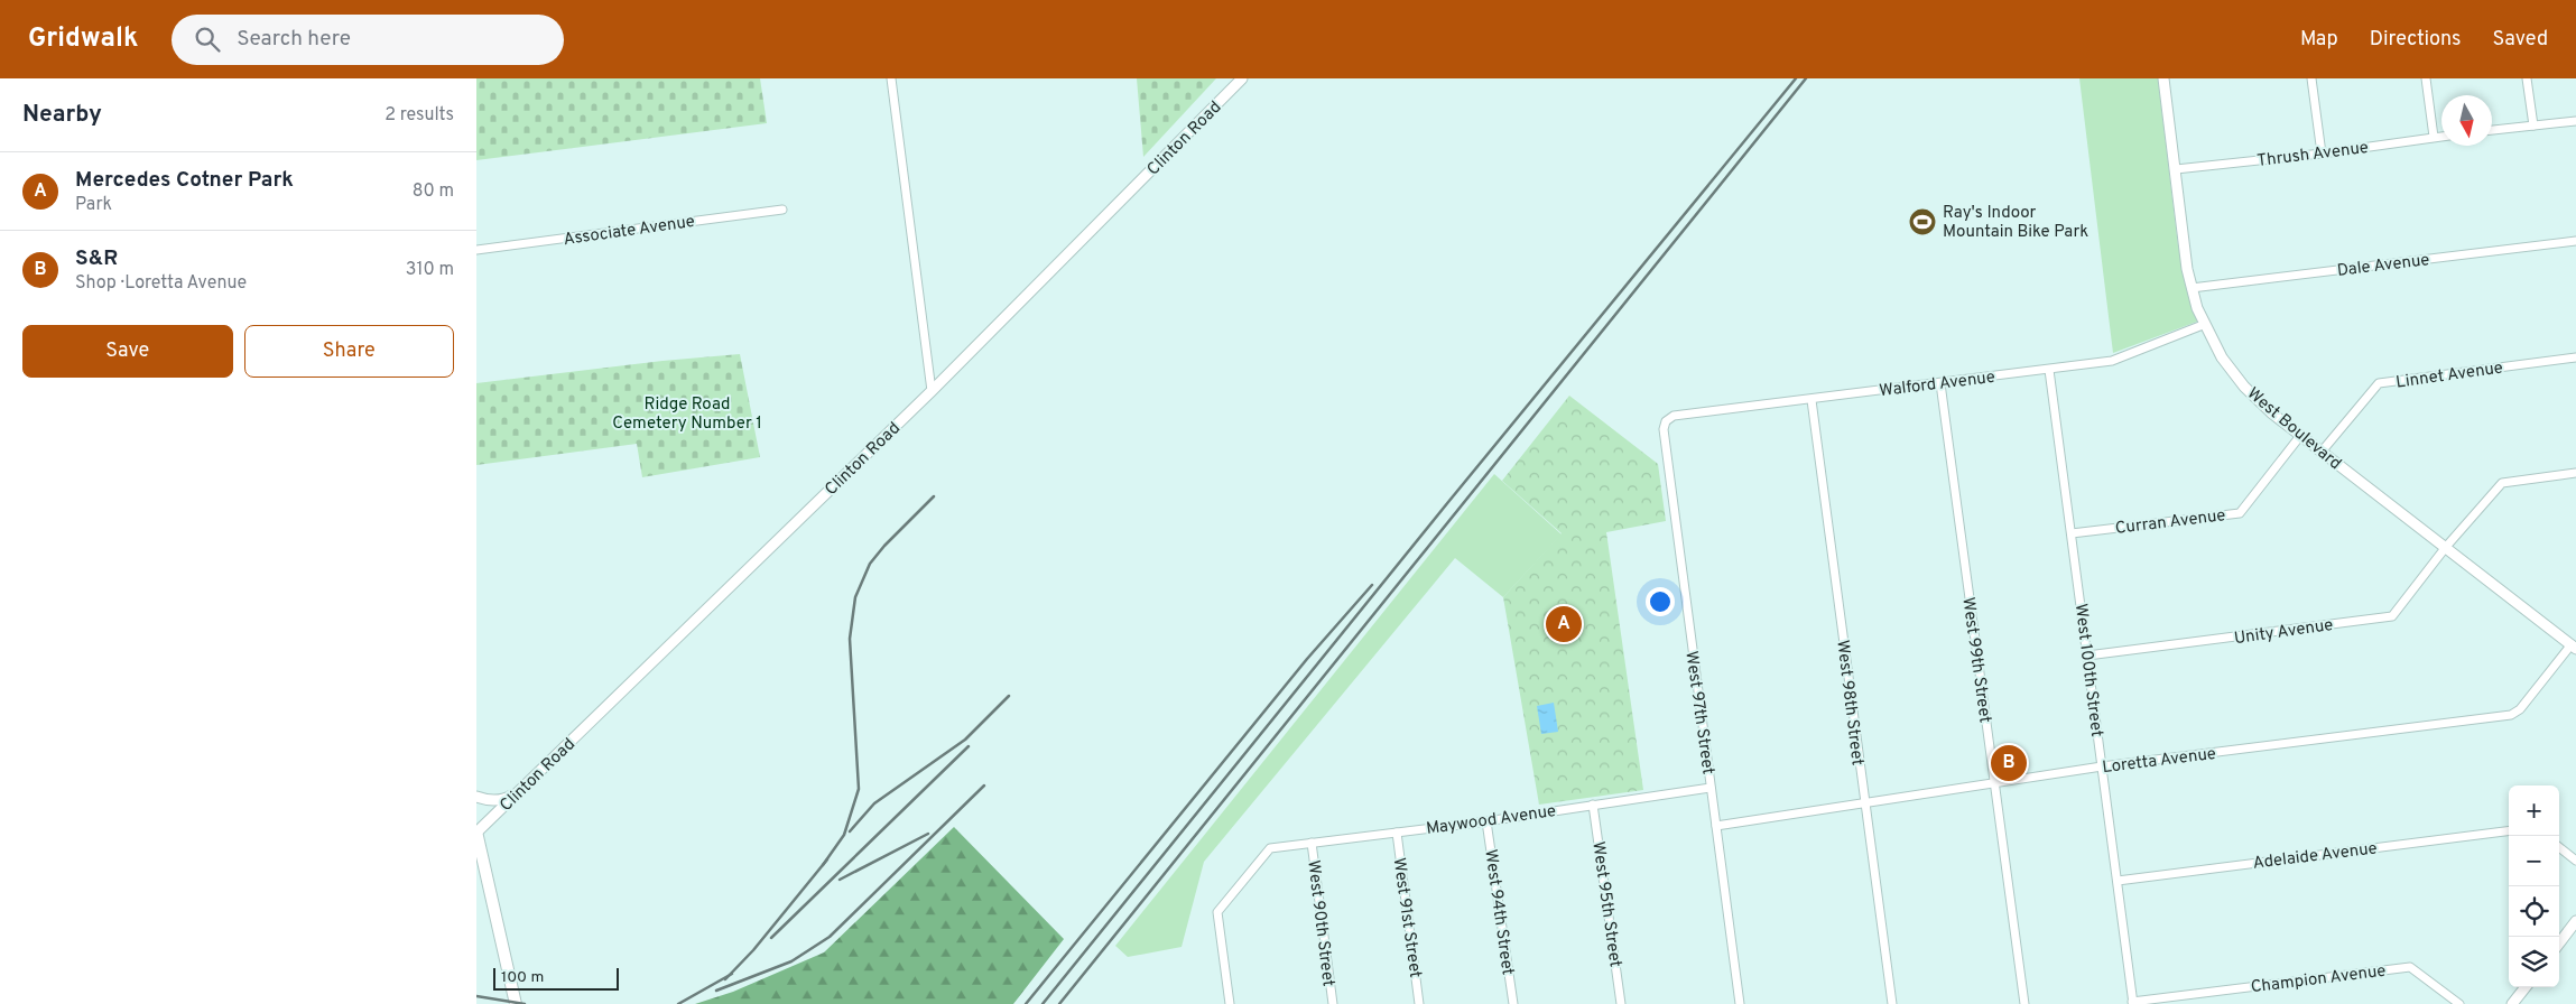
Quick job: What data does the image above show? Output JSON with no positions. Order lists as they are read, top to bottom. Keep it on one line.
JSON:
{"streets":{"street":["Clinton Road","Thrush Avenue","Associate Avenue","Dale Avenue","Linnet Avenue","Walford Avenue","West Boulevard","Curran Avenue","Unity Avenue","West 99th Street","West 100th Street","West 98th Street","West 97th Street","Loretta Avenue","Maywood Avenue","Adelaide Avenue","West 95th Street","West 94th Street","West 91st Street","West 90th Street","Champion Avenue"]},"crossings":[["Thrush Avenue","West Boulevard"],["Dale Avenue","West Boulevard"],["Linnet Avenue","West Boulevard"],["Walford Avenue","West Boulevard"],["Walford Avenue","West 99th Street"],["Walford Avenue","West 100th Street"],["Walford Avenue","West 98th Street"],["Walford Avenue","West 97th Street"],["West Boulevard","Curran Avenue"],["West Boulevard","Unity Avenue"],["West Boulevard","Loretta Avenue"],["Curran Avenue","West 100th Street"],["Unity Avenue","West 100th Street"],["West 99th Street","Loretta Avenue"],["West 100th Street","Loretta Avenue"],["West 100th Street","Adelaide Avenue"],["West 100th Street","Champion Avenue"],["West 98th Street","Loretta Avenue"],["West 97th Street","Loretta Avenue"],["West 97th Street","Maywood Avenue"],["Maywood Avenue","West 95th Street"],["Maywood Avenue","West 94th Street"],["Maywood Avenue","West 91st Street"],["Maywood Avenue","West 90th Street"]],"parks":["Ridge Road Cemetery Number 1"],"places":{"sports":["Ray's Indoor Mountain Bike Park"]},"scale_bar":"100 m","north":"bottom","page":{"header":"Gridwalk","search":"Search here","nav":["Map","Directions","Saved"],"heading":["Nearby","2 results"],"list":[{"mark":"A","name":"Mercedes Cotner Park","note":"Park","value":"80 m"},{"mark":"B","name":"S&R","note":"Shop · Loretta Avenue","value":"310 m"}],"buttons":["Save","Share"],"pins":["A","B"],"map_buttons":["+","−"],"scale":"100 m"}}
